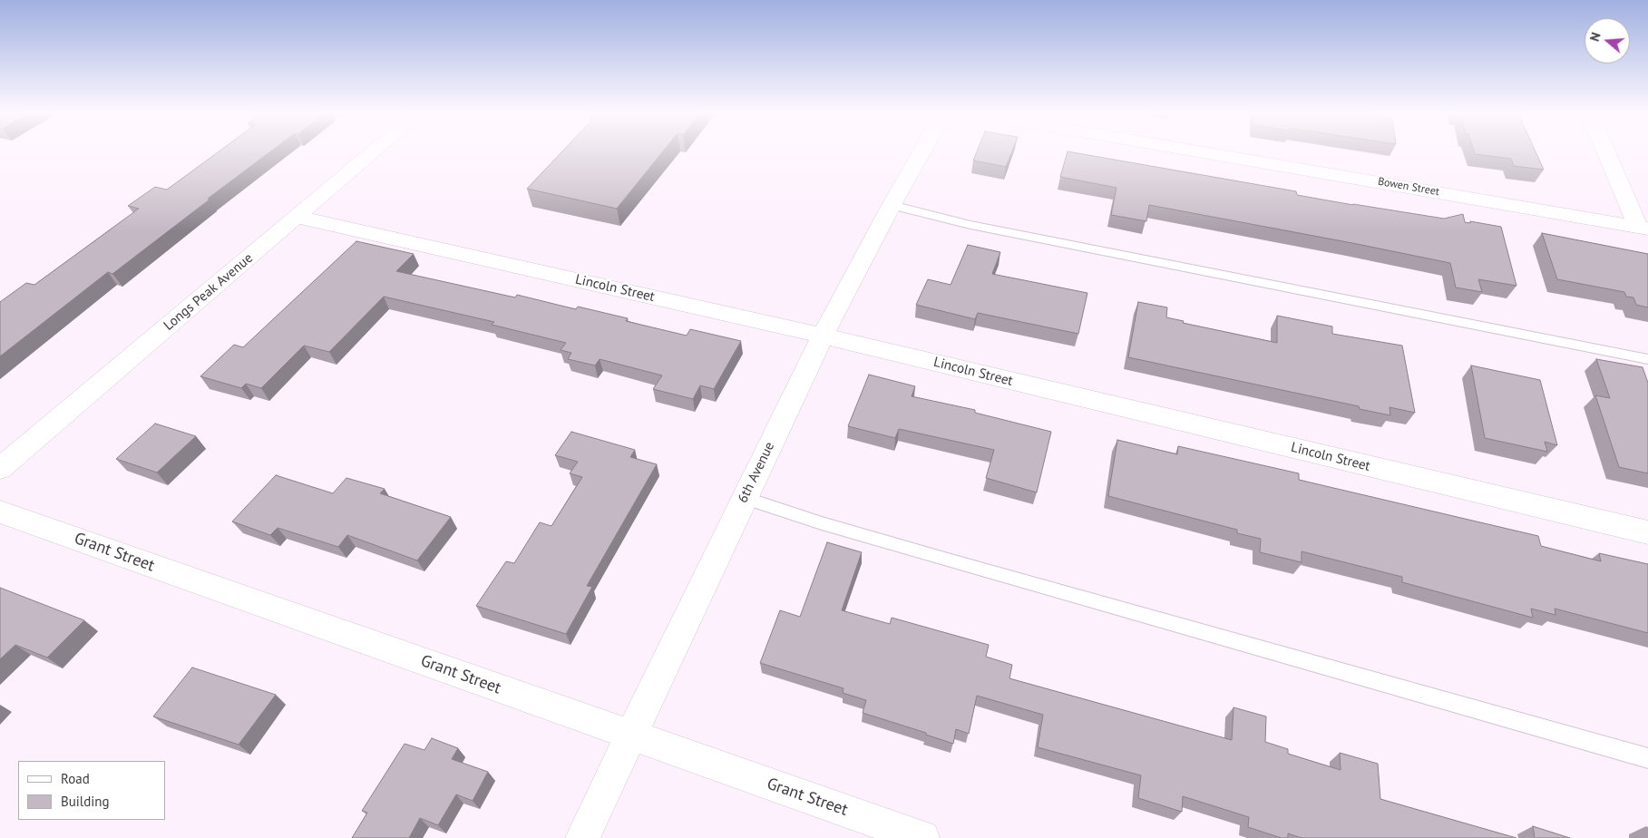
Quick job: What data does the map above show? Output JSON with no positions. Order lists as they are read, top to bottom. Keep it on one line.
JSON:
{"streets":{"street":["Bowen Street","Lincoln Street","Longs Peak Avenue","6th Avenue","Grant Street"]},"crossings":[["Lincoln Street","Longs Peak Avenue"],["Lincoln Street","6th Avenue"],["6th Avenue","Grant Street"]],"legend":["Road","Building"],"north":"left"}
